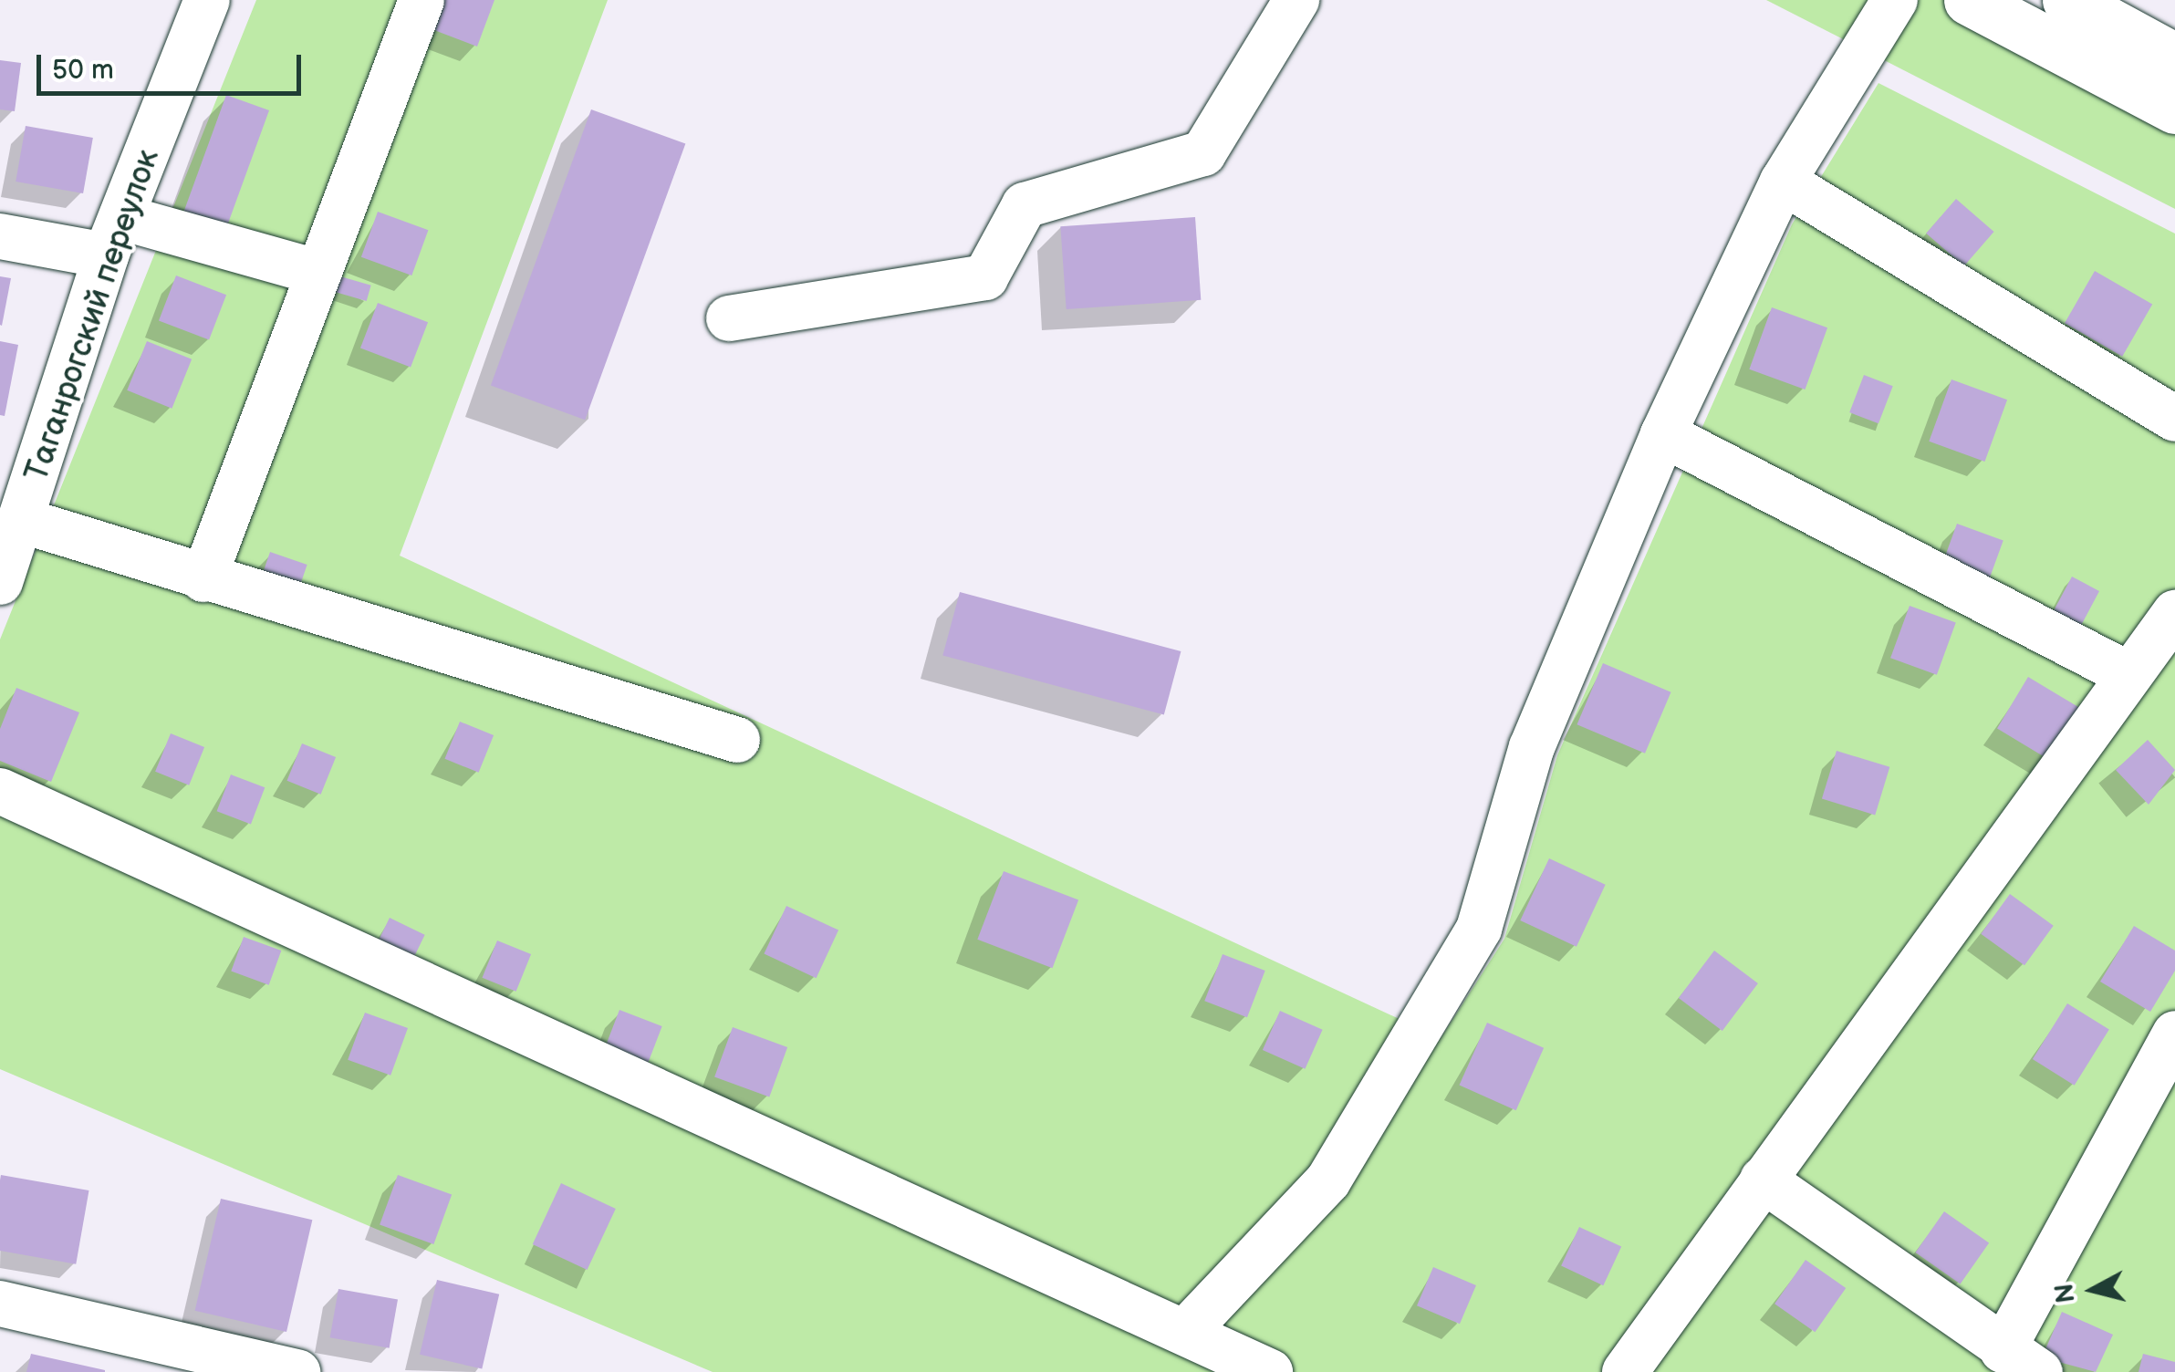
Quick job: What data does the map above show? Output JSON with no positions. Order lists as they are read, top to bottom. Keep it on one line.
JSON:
{"streets":{"street":["Таганрогский переулок"]},"scale_bar":"50 m","north":"left"}
